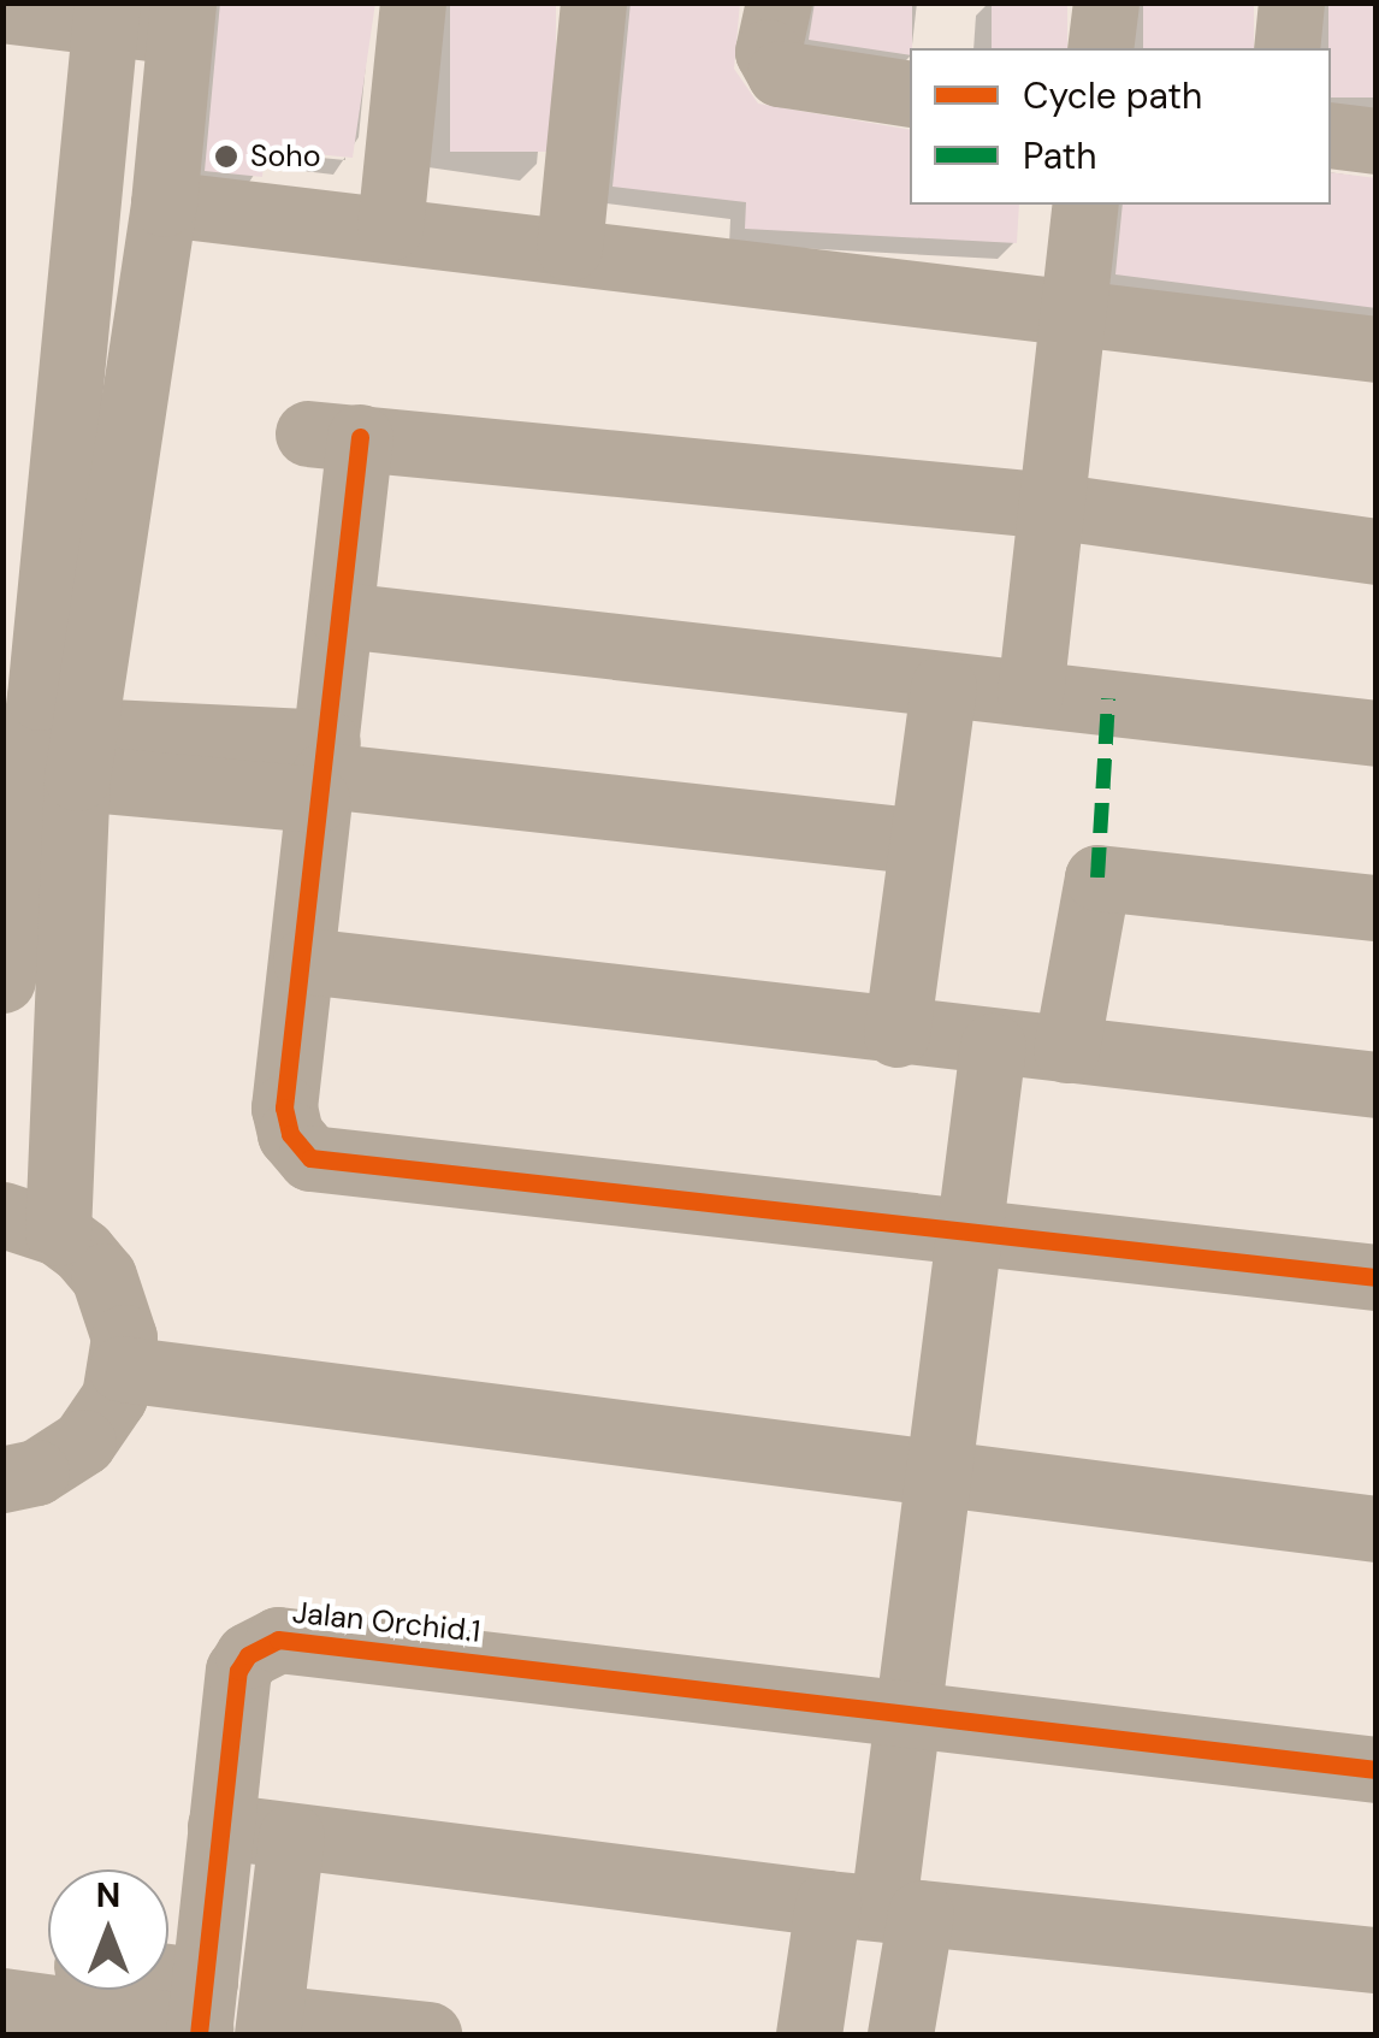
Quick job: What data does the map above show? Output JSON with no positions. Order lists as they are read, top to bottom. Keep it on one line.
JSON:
{"streets":{"street":["Jalan Orchid.1"]},"places":["Soho"],"legend":["Cycle path","Path"],"north":"top"}
